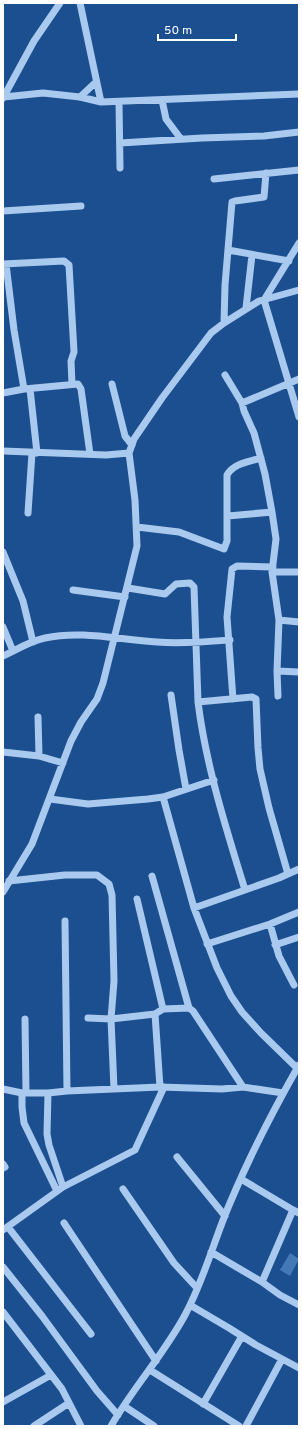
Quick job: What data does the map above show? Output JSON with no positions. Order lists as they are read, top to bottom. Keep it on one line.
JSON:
{"scale_bar":"50 m"}
